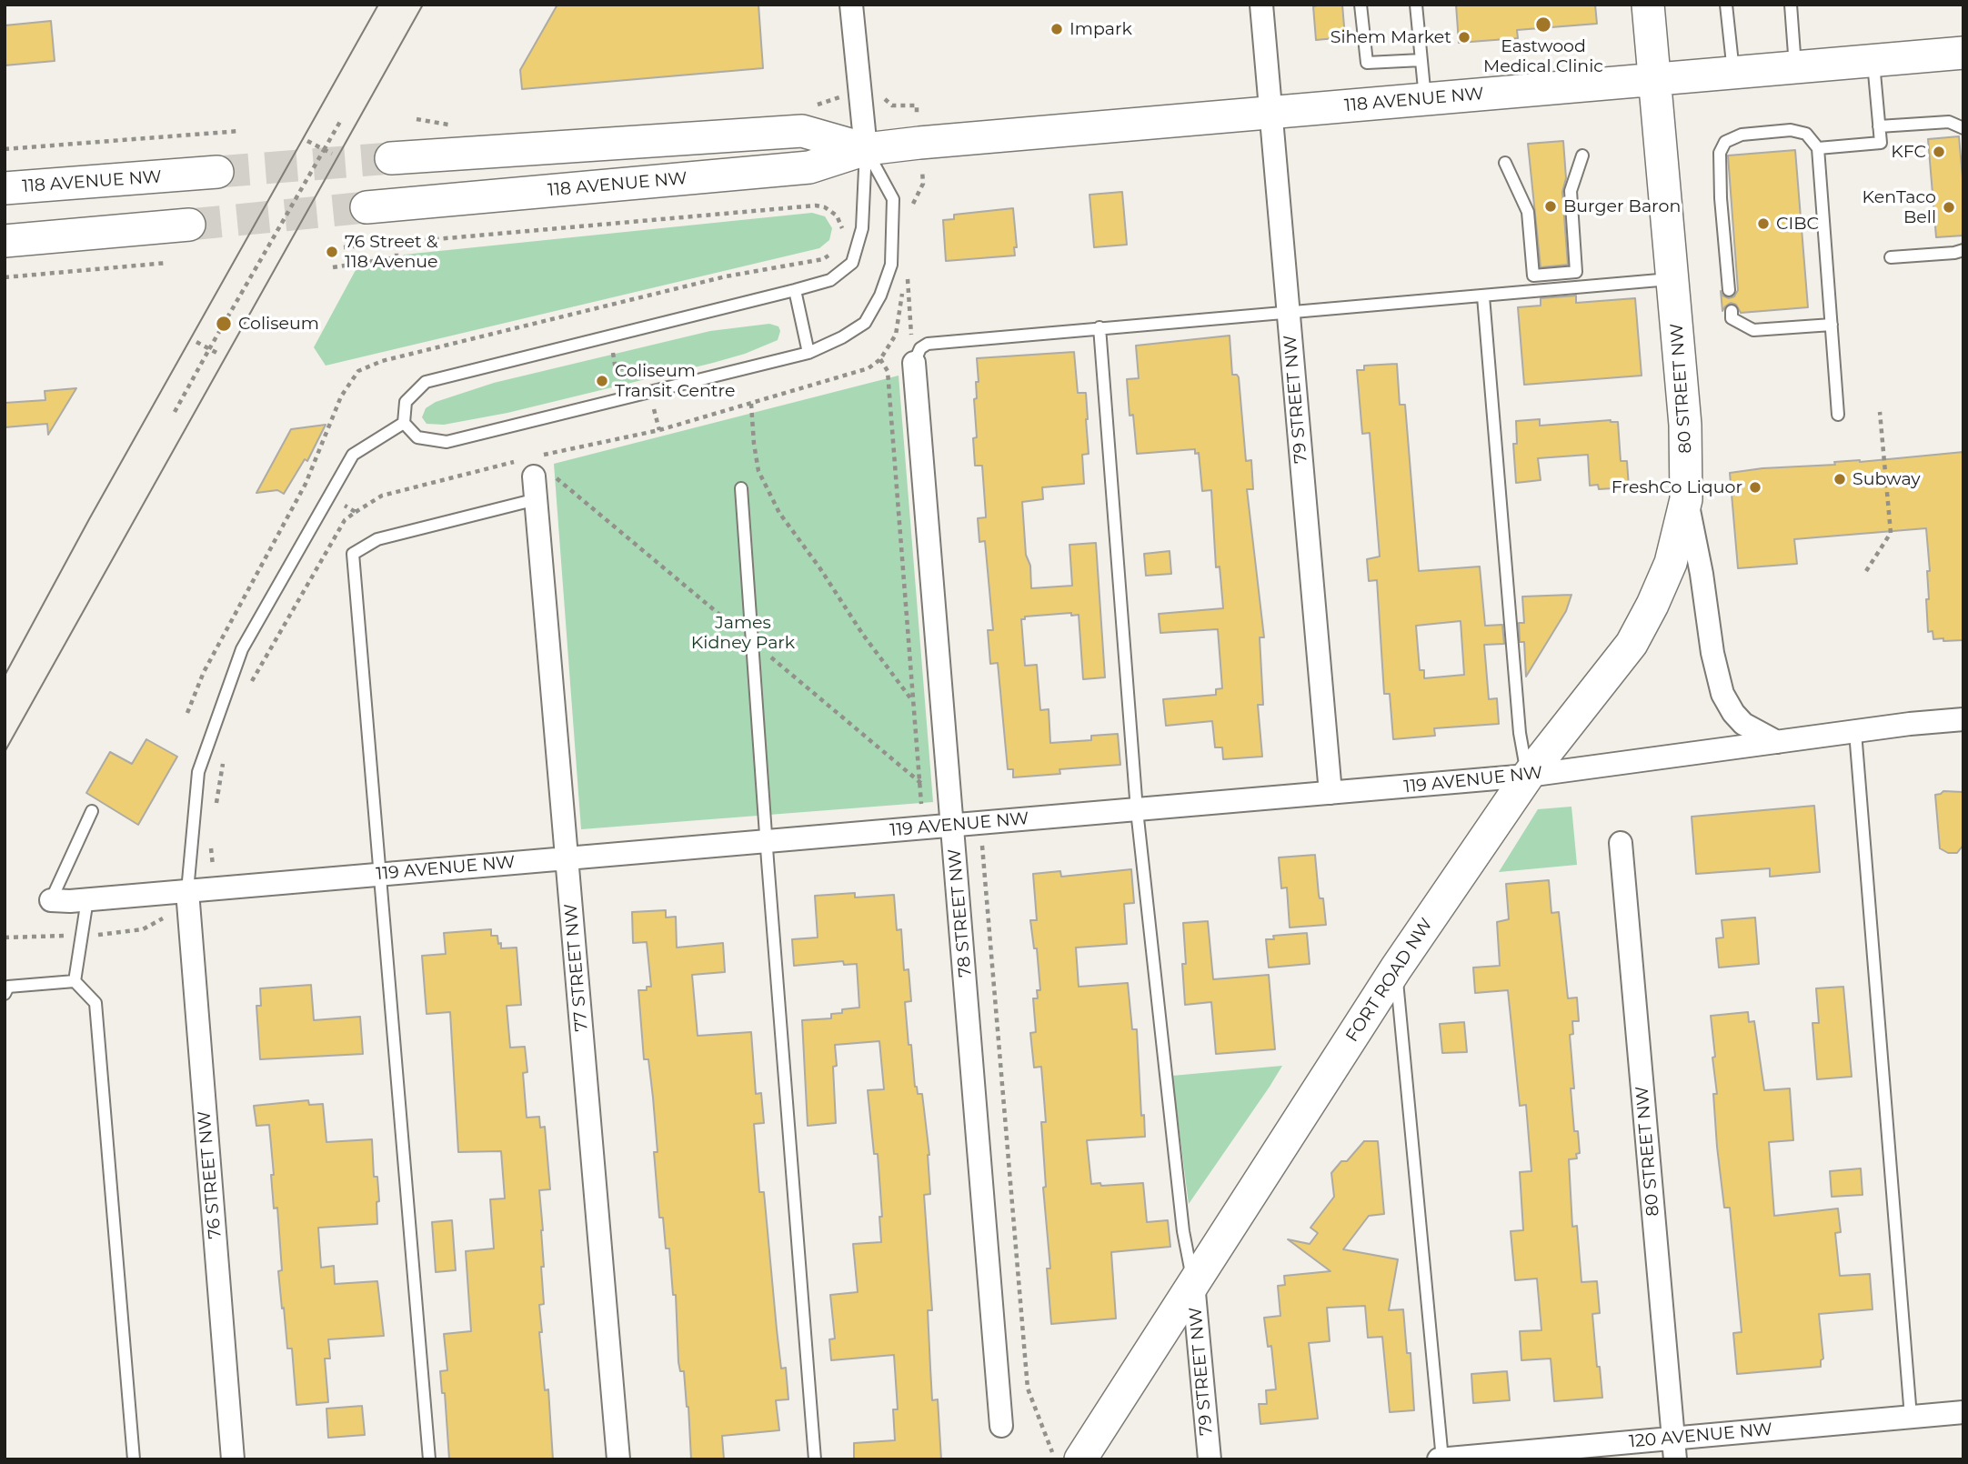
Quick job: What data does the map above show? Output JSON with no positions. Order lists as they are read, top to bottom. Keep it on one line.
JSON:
{"streets":{"main road":["118 AVENUE NW","80 STREET NW","FORT ROAD NW"],"street":["79 STREET NW","119 AVENUE NW","78 STREET NW","77 STREET NW","76 STREET NW","120 AVENUE NW"]},"crossings":[["118 AVENUE NW","80 STREET NW"],["118 AVENUE NW","79 STREET NW"],["80 STREET NW","119 AVENUE NW"],["80 STREET NW","FORT ROAD NW"],["80 STREET NW","120 AVENUE NW"],["79 STREET NW","119 AVENUE NW"],["79 STREET NW","FORT ROAD NW"],["119 AVENUE NW","78 STREET NW"],["119 AVENUE NW","77 STREET NW"],["119 AVENUE NW","FORT ROAD NW"],["119 AVENUE NW","76 STREET NW"]],"parks":["James Kidney Park"],"places":["Eastwood Medical Clinic","Impark","Sihem Market","KFC","Burger Baron","KenTaco Bell","CIBC","76 Street & 118 Avenue","Coliseum","Coliseum Transit Centre","Subway","FreshCo Liquor"]}
